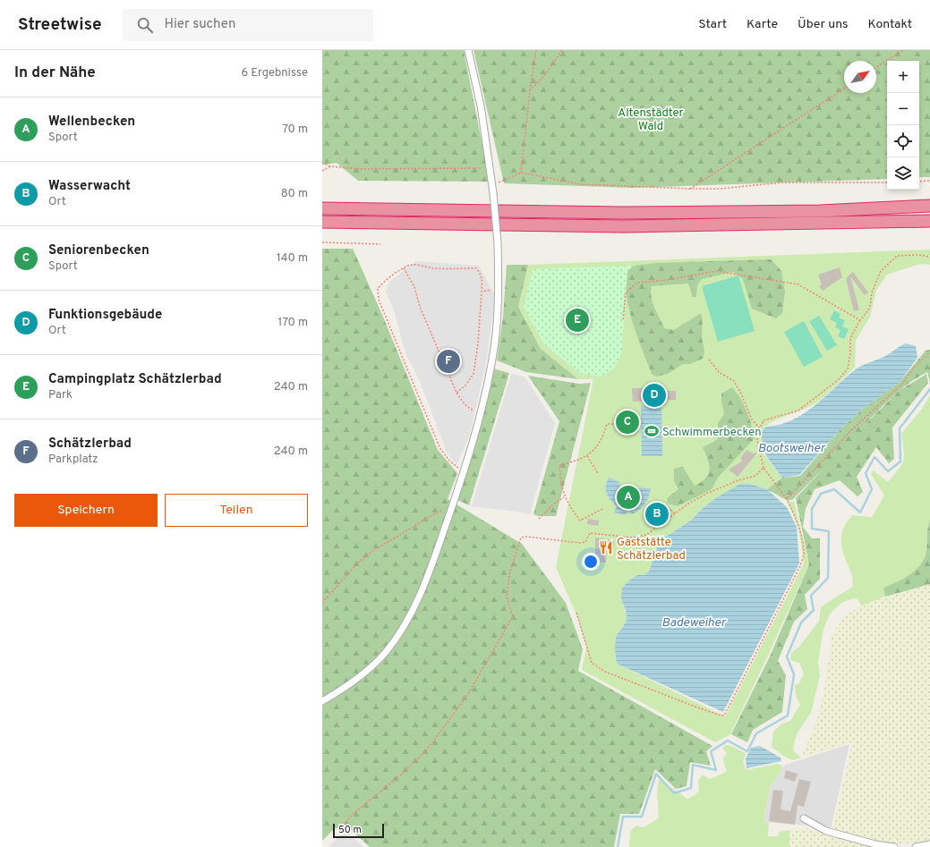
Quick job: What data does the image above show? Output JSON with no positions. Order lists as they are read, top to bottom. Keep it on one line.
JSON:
{"water":["Bootsweiher","Badeweiher"],"parks":["Altenstädter Wald"],"places":{"sports":["Schwimmerbecken"],"restaurant":["Gaststätte Schätzlerbad"]},"scale_bar":"50 m","north":"top right","page":{"header":"Streetwise","search":"Hier suchen","nav":["Start","Karte","Über uns","Kontakt"],"heading":["In der Nähe","6 Ergebnisse"],"map_buttons":["+","−"],"list":[{"mark":"A","name":"Wellenbecken","note":"Sport","value":"70 m"},{"mark":"B","name":"Wasserwacht","note":"Ort","value":"80 m"},{"mark":"C","name":"Seniorenbecken","note":"Sport","value":"140 m"},{"mark":"D","name":"Funktionsgebäude","note":"Ort","value":"170 m"},{"mark":"E","name":"Campingplatz Schätzlerbad","note":"Park","value":"240 m"},{"mark":"F","name":"Schätzlerbad","note":"Parkplatz","value":"240 m"}],"pins":["E","F","D","C","A","B"],"buttons":["Speichern","Teilen"],"scale":"50 m"}}
